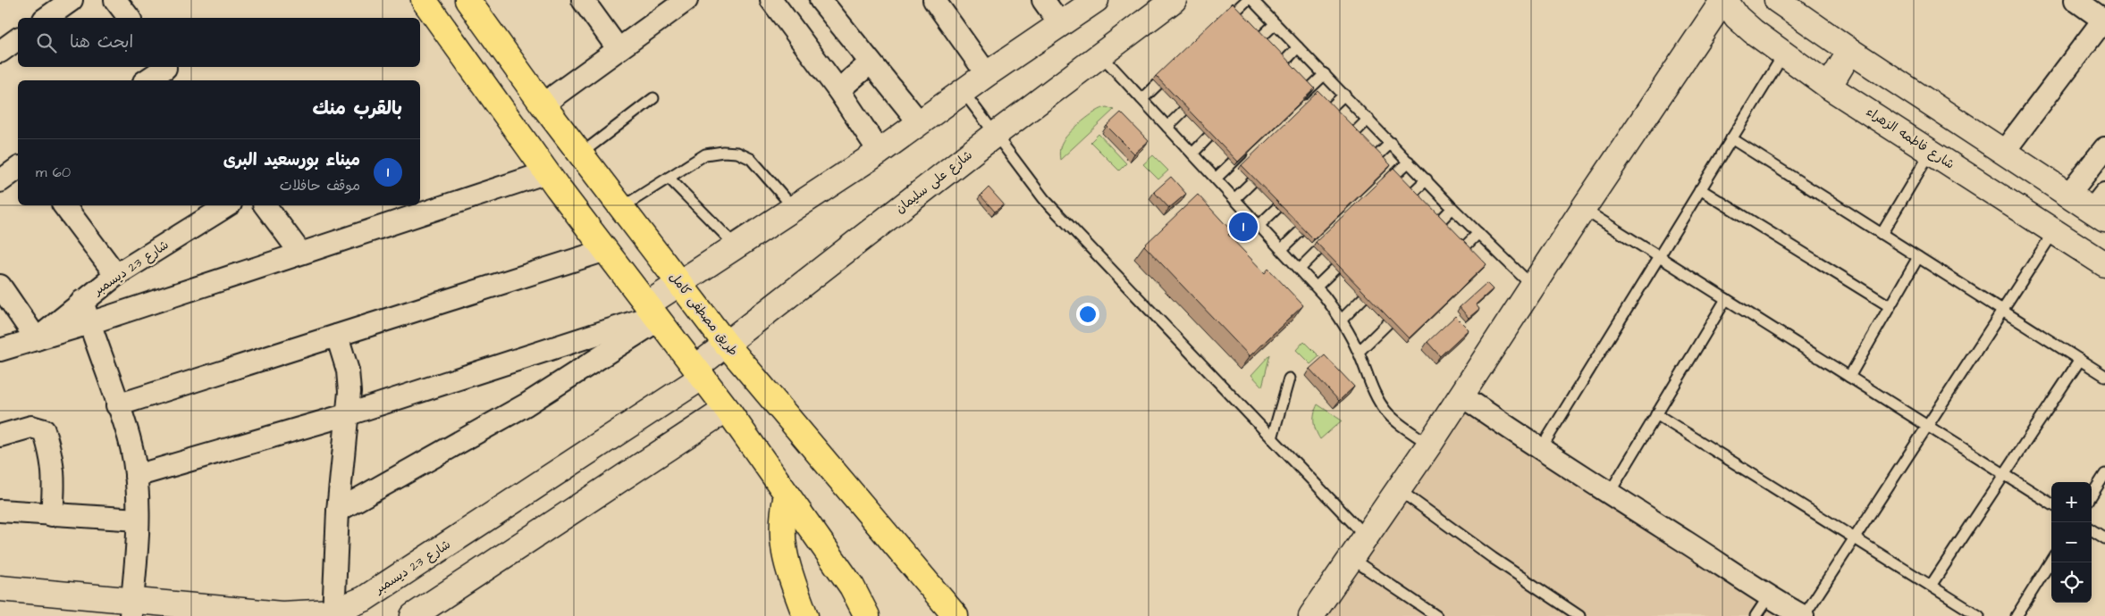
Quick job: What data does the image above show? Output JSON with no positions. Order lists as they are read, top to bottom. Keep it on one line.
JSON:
{"streets":{"main road":["طريق مصطفى كامل"],"street":["شارع فاطمه الزهراء","شارع على سليمان","شارع 23 ديسمبر"]},"crossings":[["شارع على سليمان","شارع 23 ديسمبر"],["شارع على سليمان","طريق مصطفى كامل"]],"page":{"search":"ابحث هنا","heading":"بالقرب منك","list":[{"mark":"1","name":"ميناء بورسعيد البرى","note":"موقف حافلات","value":"60 m"}],"pins":"1","map_buttons":["+","−"]}}
